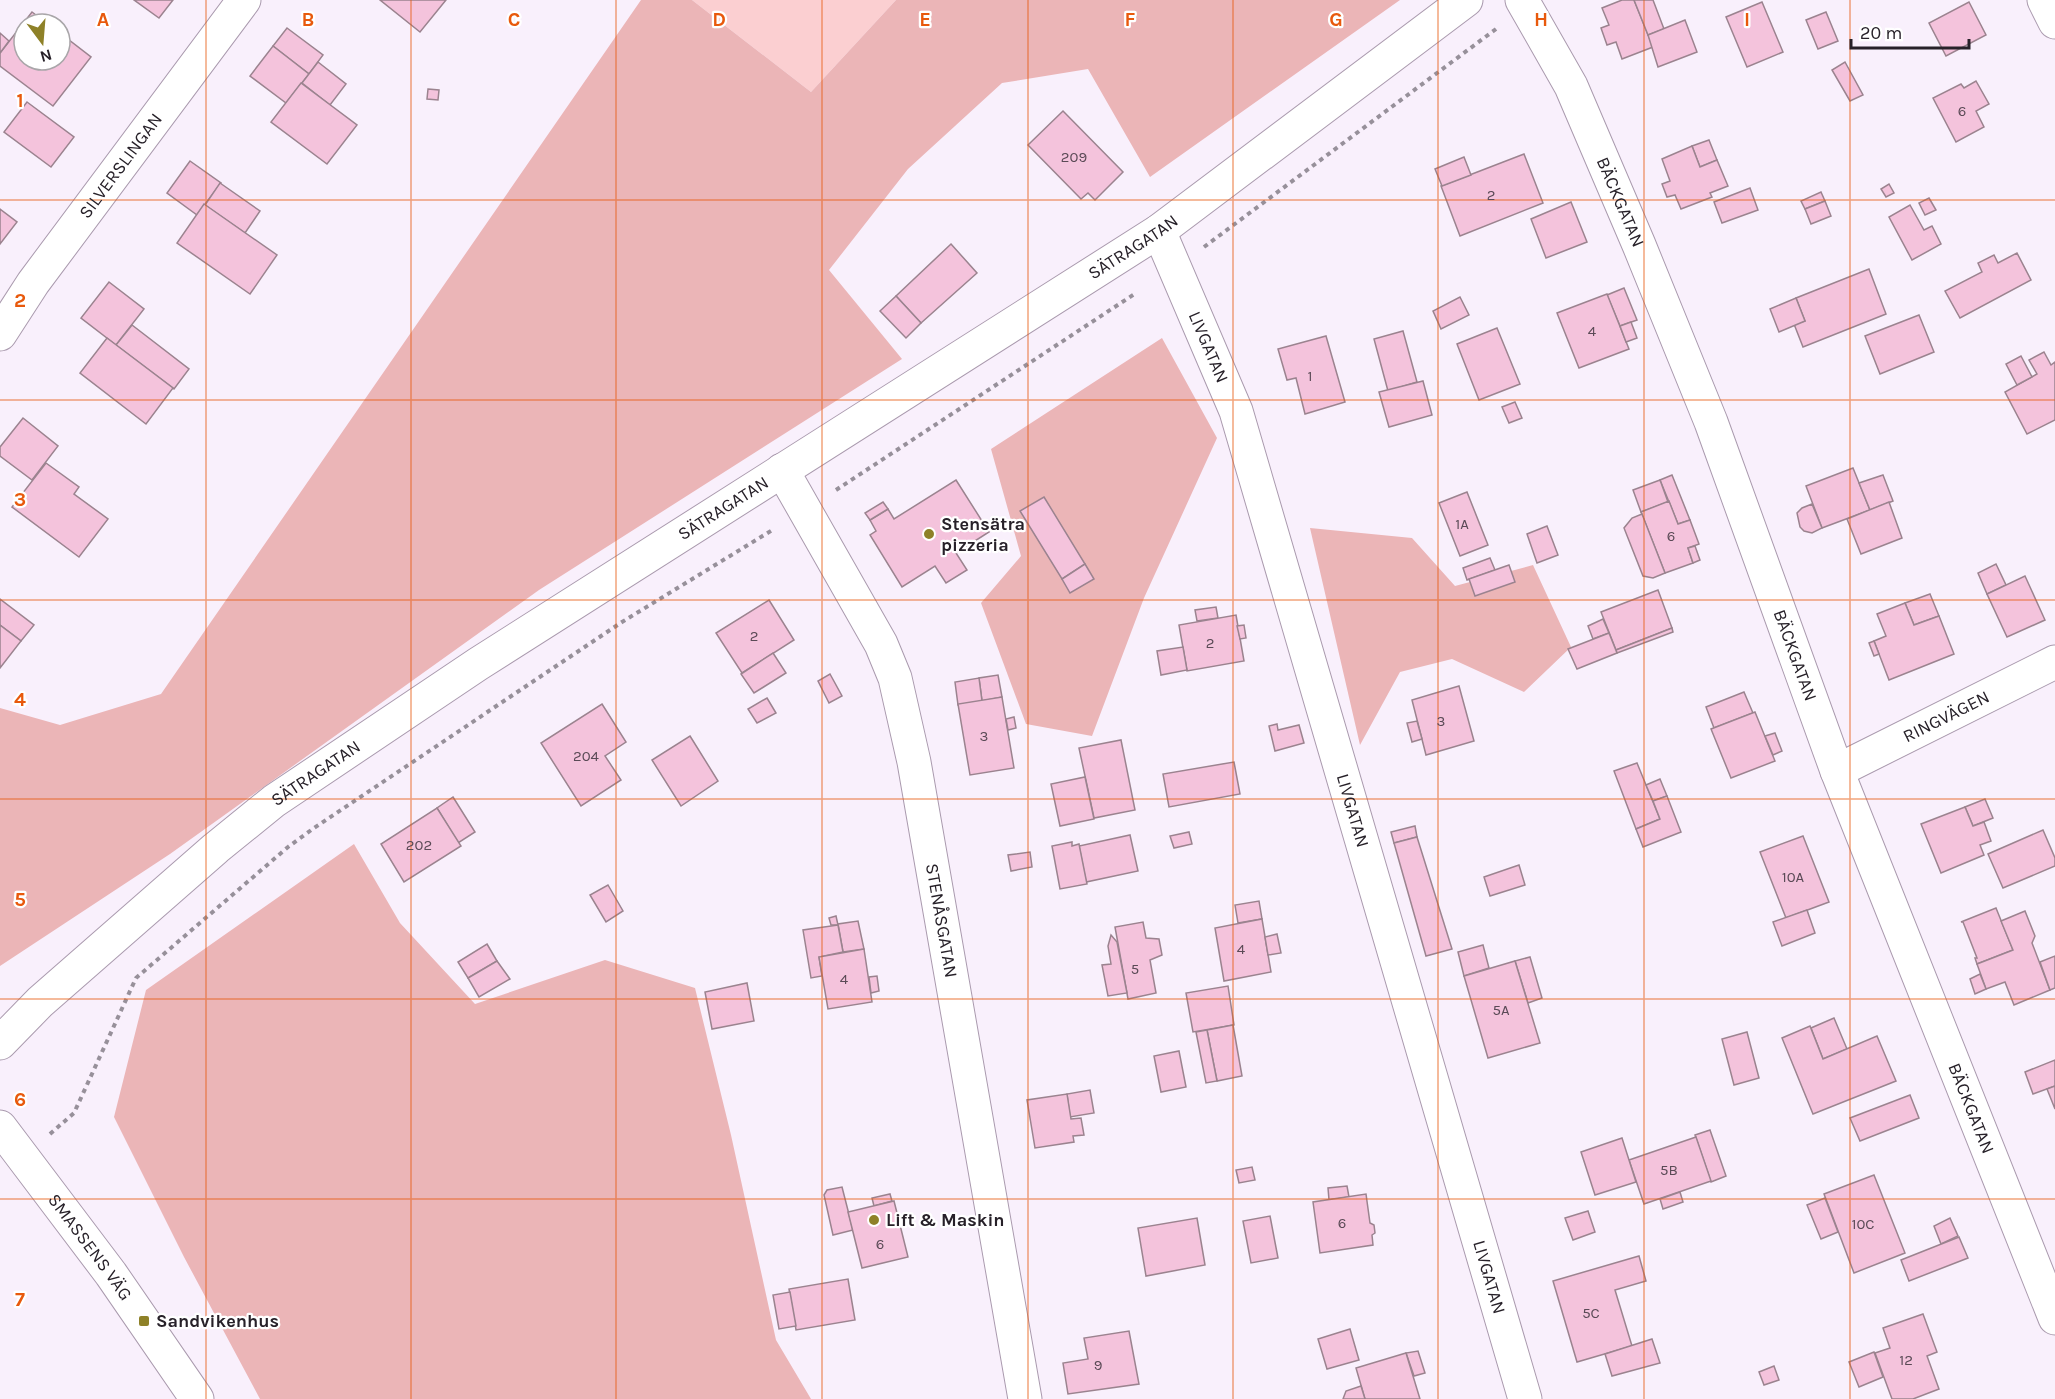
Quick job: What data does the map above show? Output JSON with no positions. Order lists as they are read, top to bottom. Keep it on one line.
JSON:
{"streets":{"street":["SILVERSLINGAN","BÄCKGATAN","SÄTRAGATAN","LIVGATAN","RINGVÄGEN","STENÅSGATAN","SMASSENS VÄG"]},"crossings":[["BÄCKGATAN","RINGVÄGEN"],["SÄTRAGATAN","LIVGATAN"],["SÄTRAGATAN","STENÅSGATAN"]],"places":{"other":["Stensätra pizzeria","Lift & Maskin"],"transit":["Sandvikenhus"]},"house_numbers":["6","209","2","4","1","1A","6","2","2","3","3","204","202","10A","4","5","4","5A","5B","6","10C","6","5C","12","9"],"scale_bar":"20 m","north":"bottom","grid":{"columns":["A","B","C","D","E","F","G","H","I"],"rows":["1","2","3","4","5","6","7"]}}
